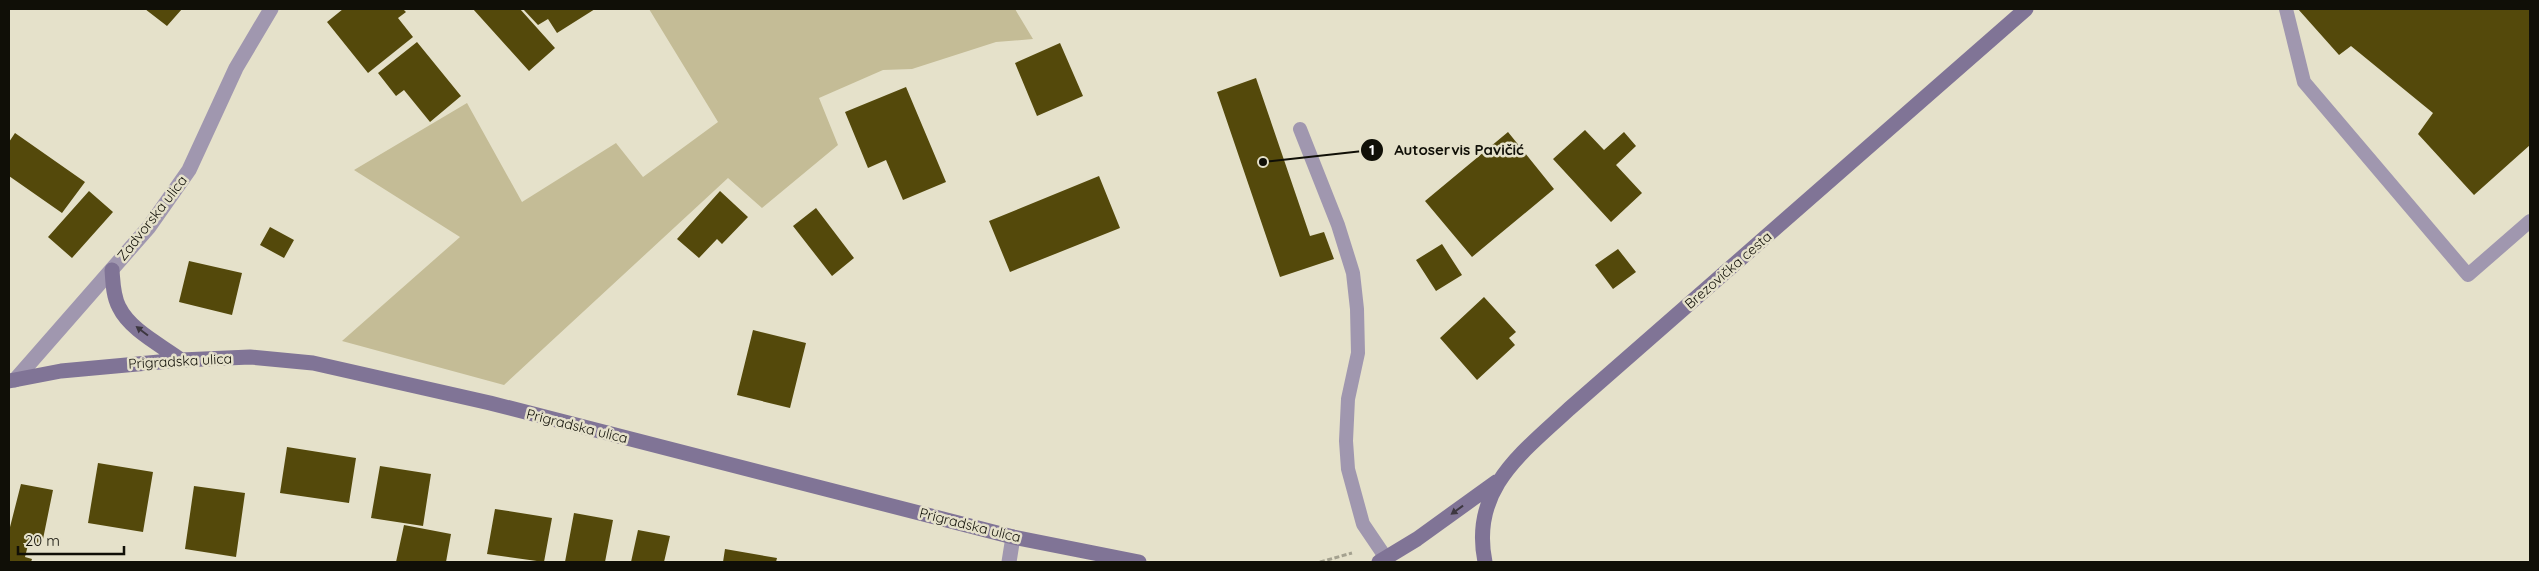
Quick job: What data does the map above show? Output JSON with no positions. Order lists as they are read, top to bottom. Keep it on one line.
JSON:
{"streets":{"main road":["Brezovička cesta","Prigradska ulica"],"street":["Zadvorska ulica"]},"crossings":[["Zadvorska ulica","Prigradska ulica"]],"places":["Autoservis Pavičić"],"scale_bar":"20 m"}
